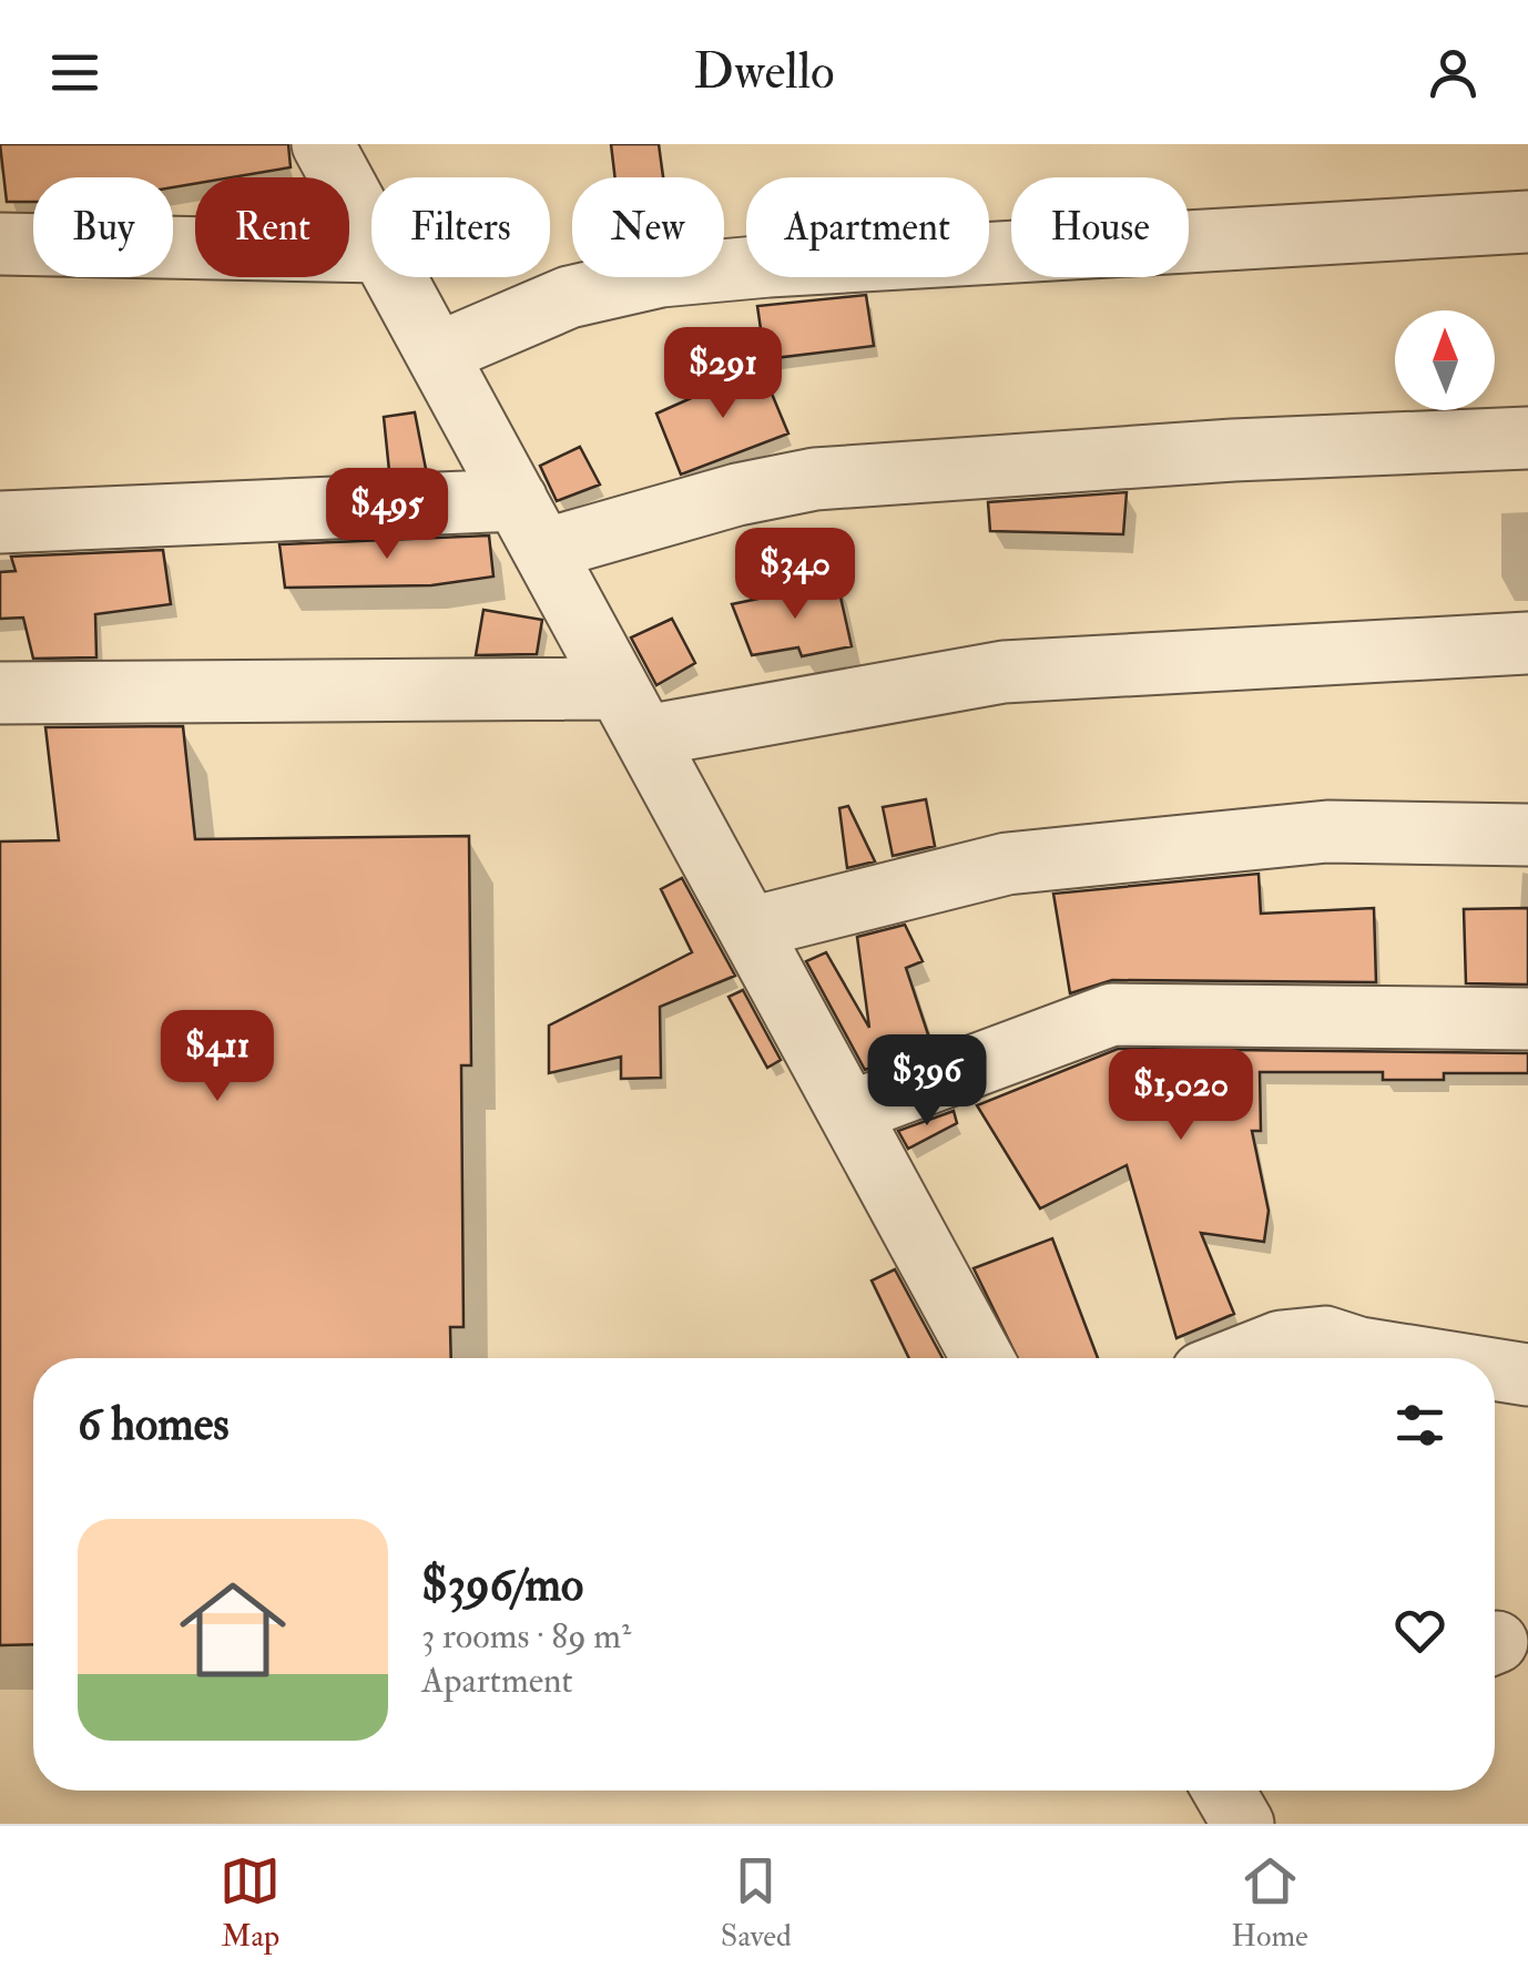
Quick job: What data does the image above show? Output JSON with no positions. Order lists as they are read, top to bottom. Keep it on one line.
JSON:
{"north":"top","page":{"header":"Dwello","chip":["Buy","Rent","Filters","New","Apartment","House"],"price":["$291","$495","$340","$411","$396","$1,020"],"heading":"6 homes","list":[{"name":"$396/mo","note":"3 rooms · 89 m² · Apartment"}],"tabs":["Map","Saved","Home"]}}
